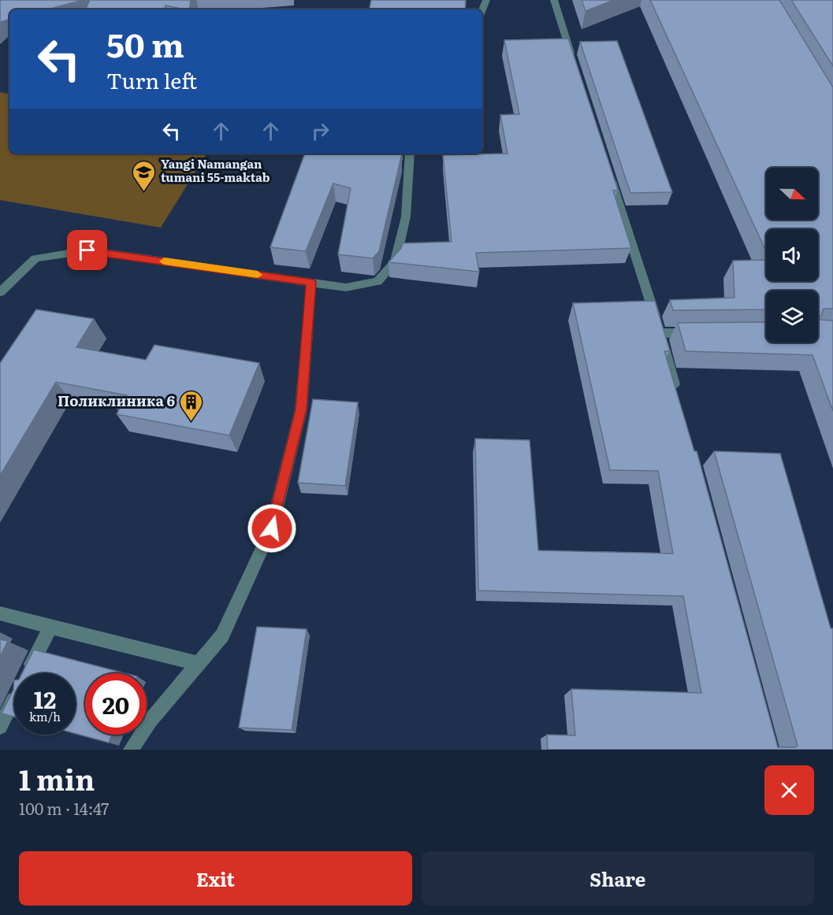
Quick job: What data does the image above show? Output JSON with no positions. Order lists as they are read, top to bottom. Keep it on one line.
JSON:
{"places":{"school or university":["Yangi Namangan tumani 55-maktab"],"building":["Поликлиника 6"]},"north":"right","page":{"turn":["50 m","Turn left"],"speed":"12 km/h","limit":"20","heading":["1 min","100 m · 14:47"],"buttons":["Exit","Share"]}}
